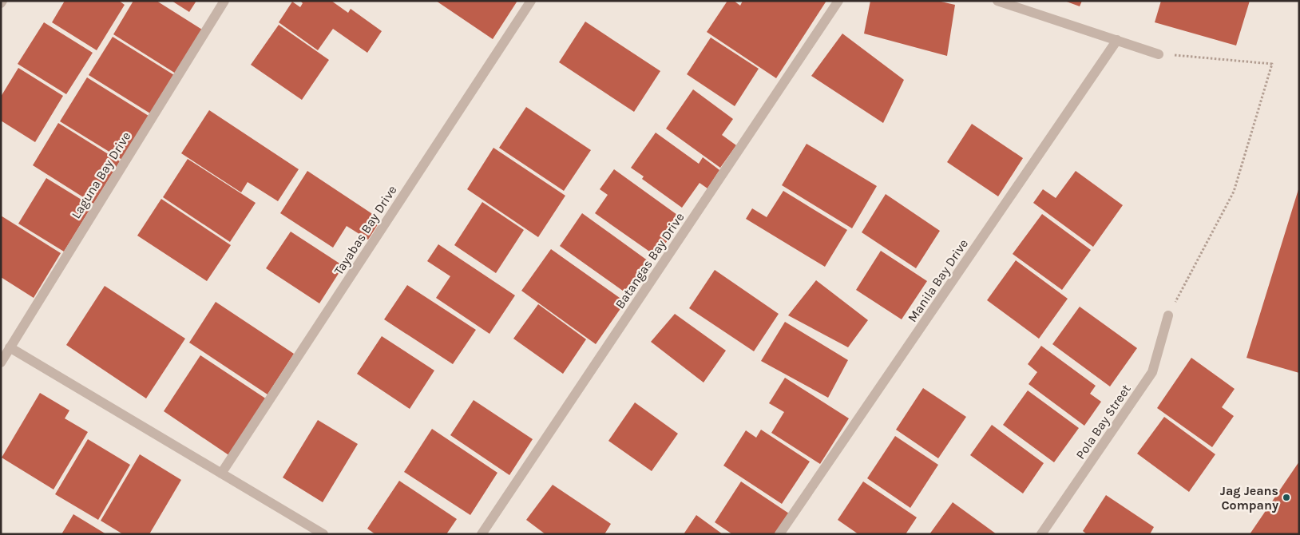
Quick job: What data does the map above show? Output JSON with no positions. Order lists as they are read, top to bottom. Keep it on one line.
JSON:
{"streets":{"street":["Laguna Bay Drive","Tayabas Bay Drive","Batangas Bay Drive","Manila Bay Drive","Pola Bay Street"]},"places":["Jag Jeans Company"]}
